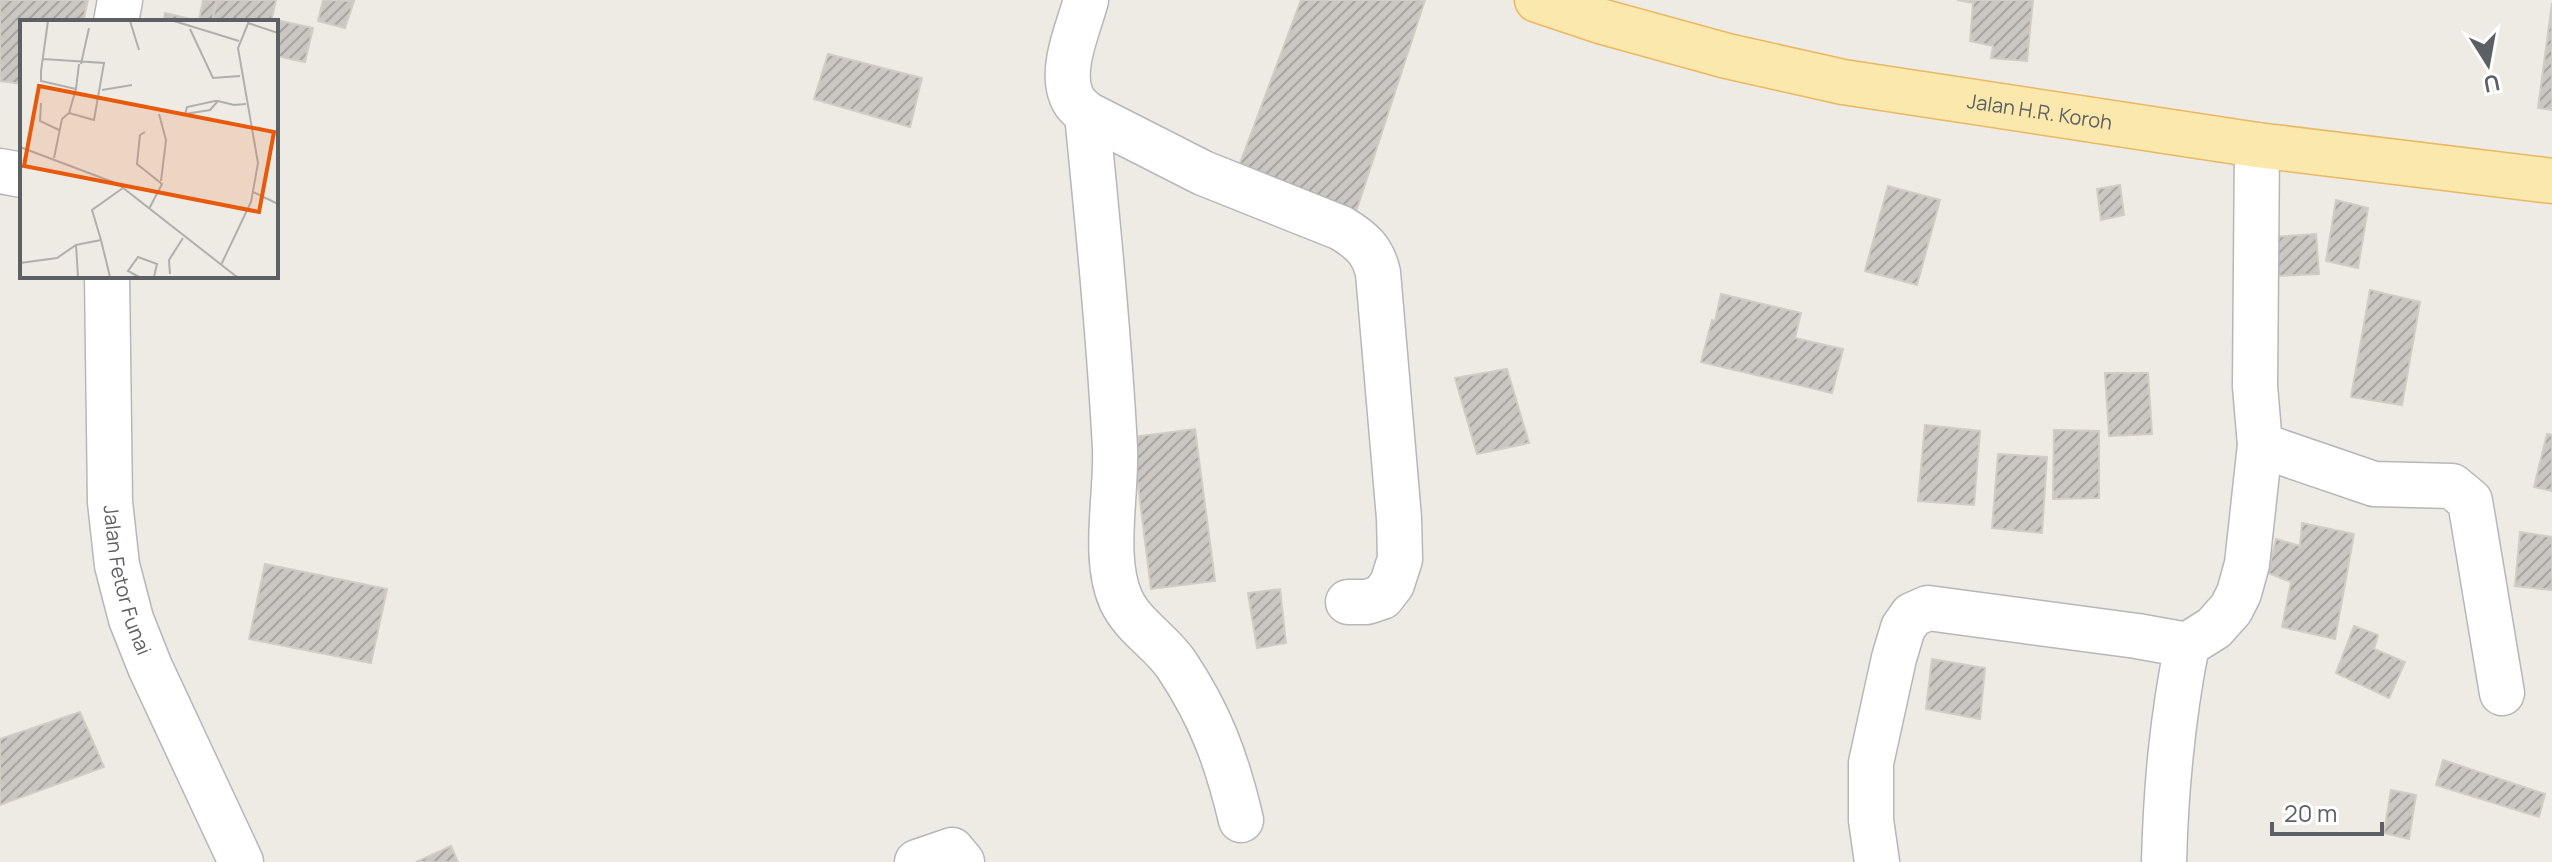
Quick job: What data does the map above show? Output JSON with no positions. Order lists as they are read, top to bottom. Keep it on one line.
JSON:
{"streets":{"main road":["Jalan H.R. Koroh"],"street":["Jalan Fetor Funai"]},"scale_bar":"20 m","north":"bottom"}
